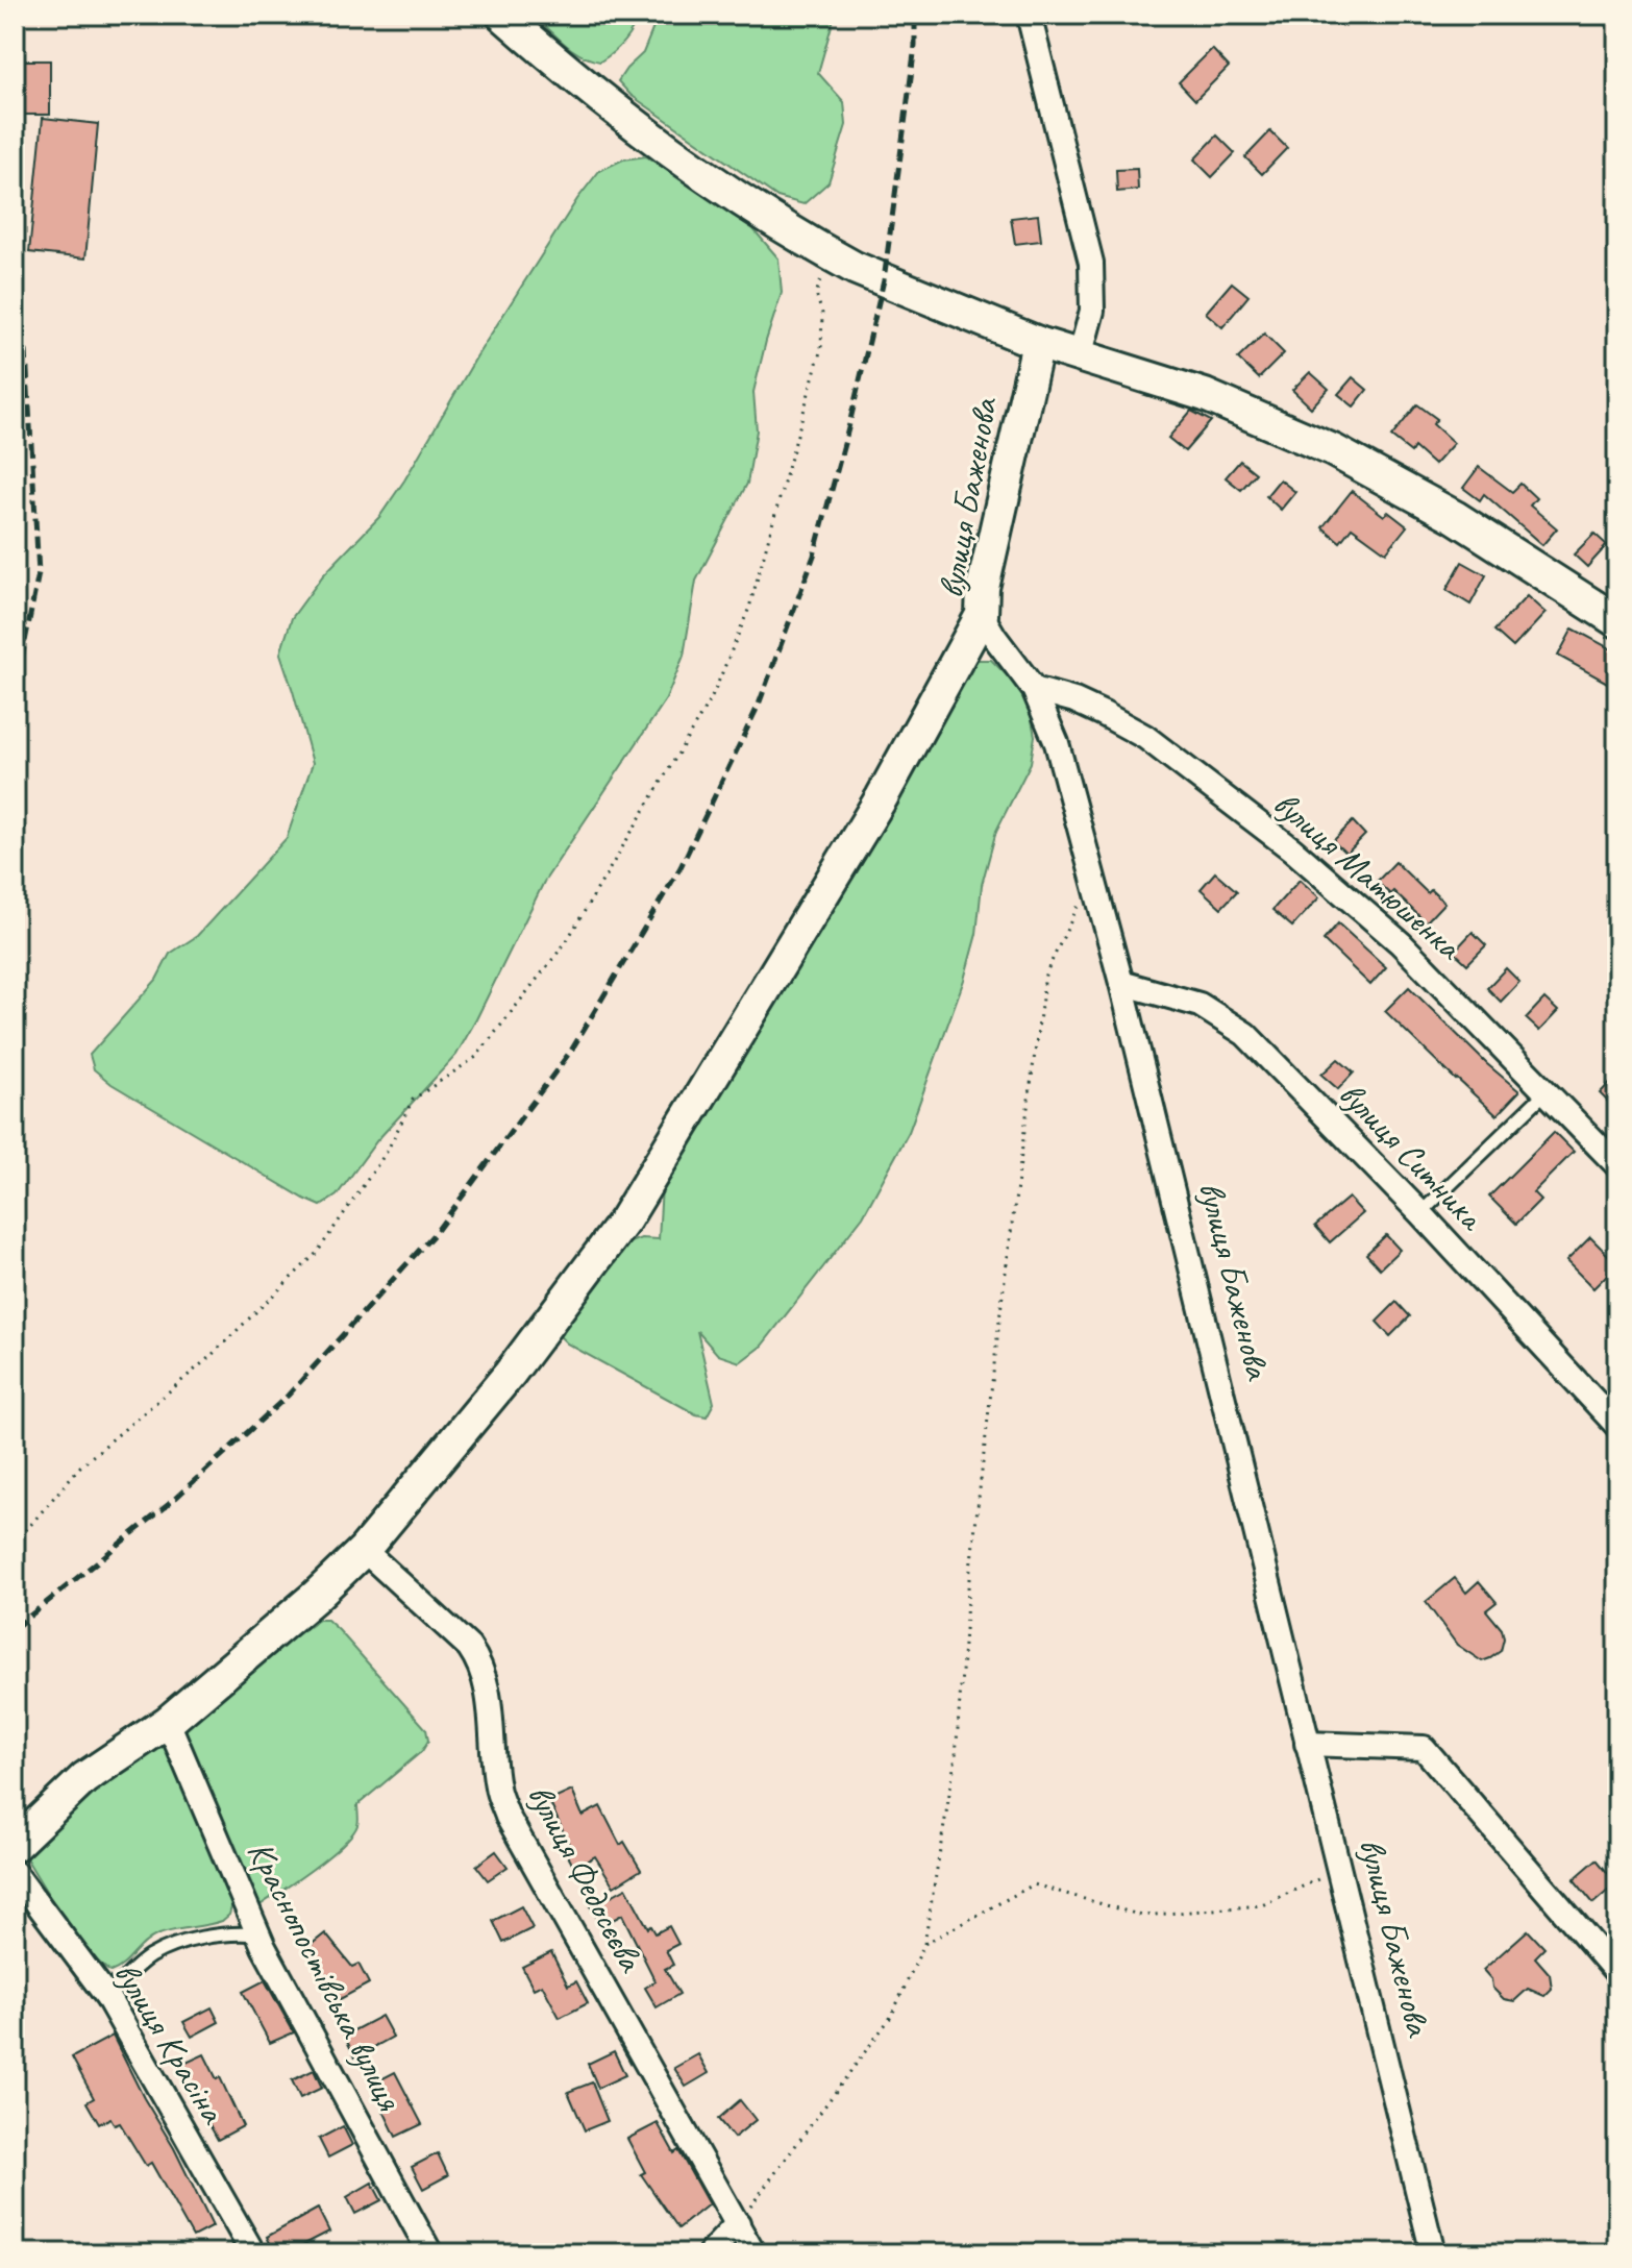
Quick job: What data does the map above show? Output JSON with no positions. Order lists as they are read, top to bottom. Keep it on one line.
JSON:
{"streets":{"street":["вулиця Баженова","вулиця Матюшенка","вулиця Ситника","вулиця Федосєєва","Краснопостівська вулиця","вулиця Красіна"]},"crossings":[["вулиця Баженова","вулиця Матюшенка"],["вулиця Баженова","вулиця Ситника"]]}
